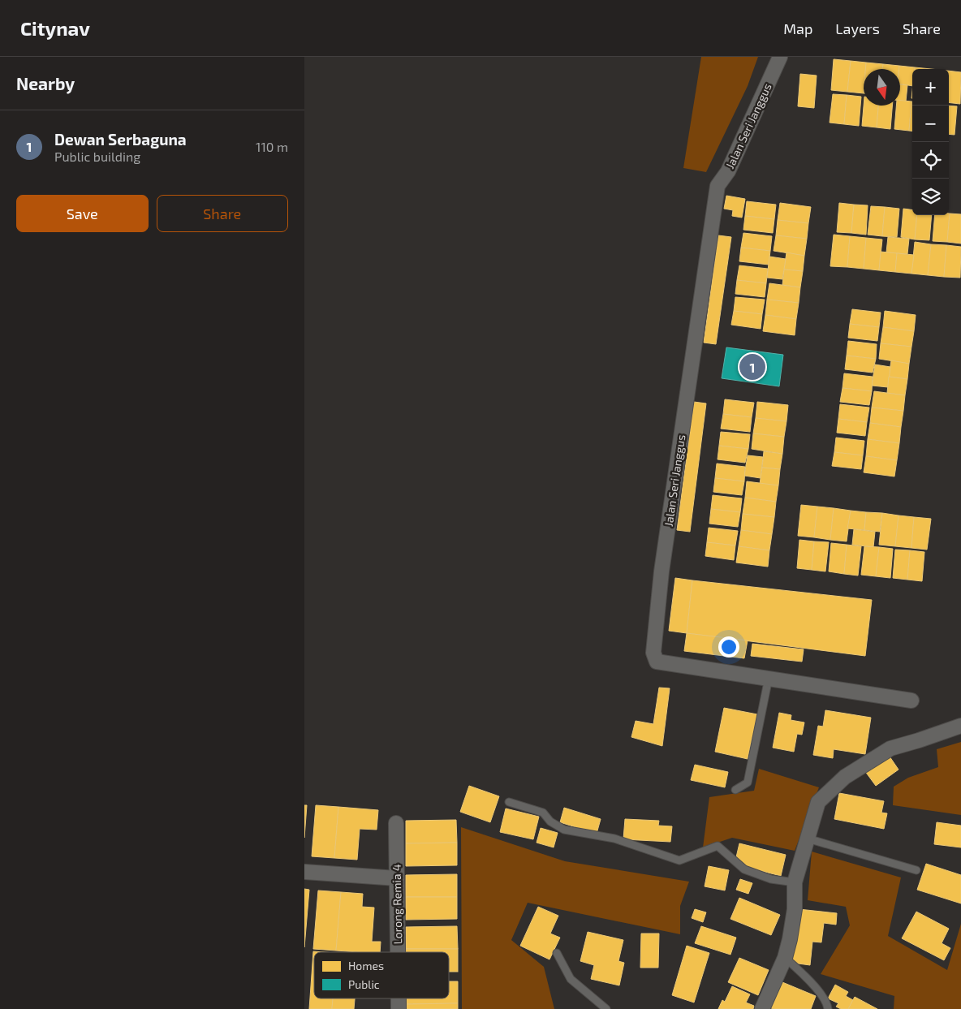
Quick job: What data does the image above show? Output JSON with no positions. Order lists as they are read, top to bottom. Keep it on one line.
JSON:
{"streets":{"street":["Jalan Seri Janggus","Lorong Remia 4"]},"legend":["Homes","Public"],"north":"bottom","page":{"header":"Citynav","nav":["Map","Layers","Share"],"heading":"Nearby","map_buttons":["+","−"],"list":[{"mark":"1","name":"Dewan Serbaguna","note":"Public building","value":"110 m"}],"buttons":["Save","Share"],"pins":"1"}}
